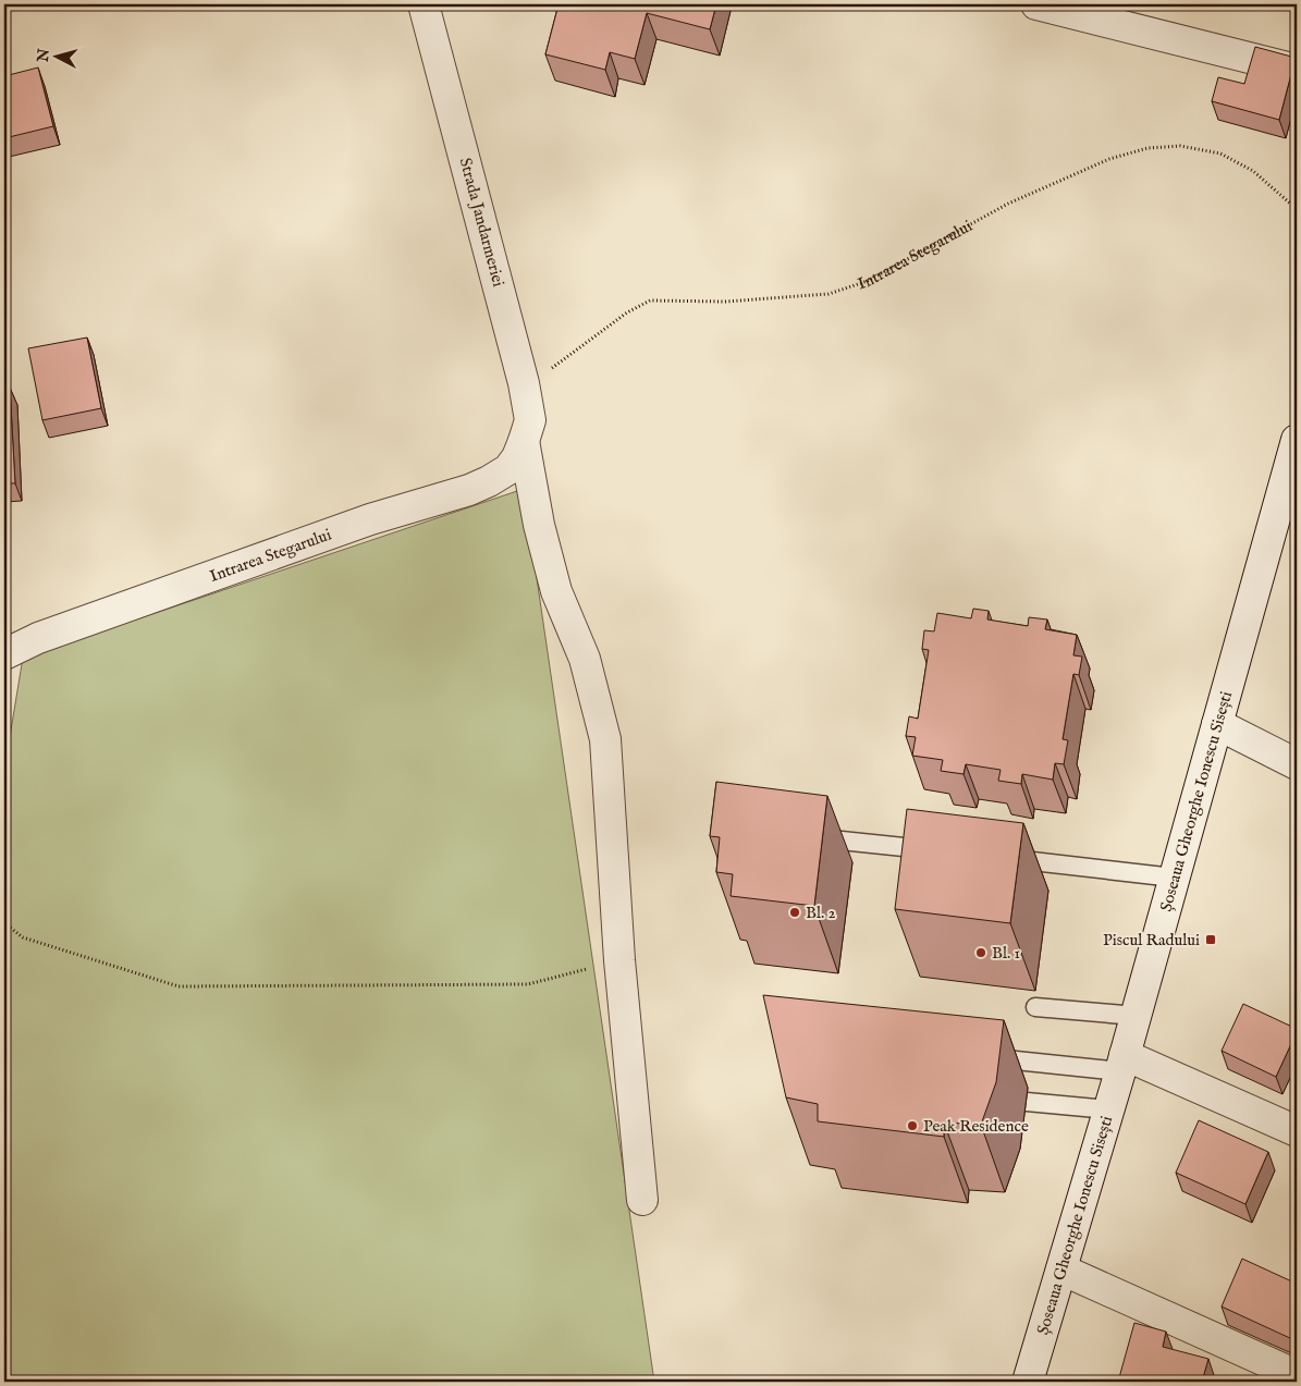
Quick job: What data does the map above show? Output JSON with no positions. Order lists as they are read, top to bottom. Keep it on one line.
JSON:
{"streets":{"street":["Strada Jandarmeriei","Intrarea Stegarului","Șoseaua Gheorghe Ionescu Sisești"]},"crossings":[["Strada Jandarmeriei","Intrarea Stegarului"]],"places":{"other":["Bl. 2","Bl. 1","Peak Residence"],"transit":["Piscul Radului"]},"north":"left"}
